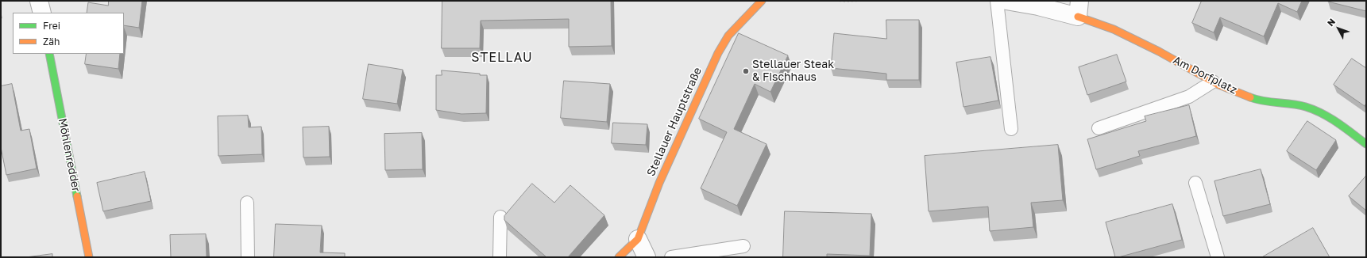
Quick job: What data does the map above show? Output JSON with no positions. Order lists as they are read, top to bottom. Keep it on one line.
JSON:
{"streets":{"street":["Am Dorfplatz","Stellauer Hauptstraße","Möhlenredder"]},"districts":["STELLAU"],"places":["Stellauer Steak & Fischhaus"],"legend":["Frei","Zäh"],"north":"top left"}
